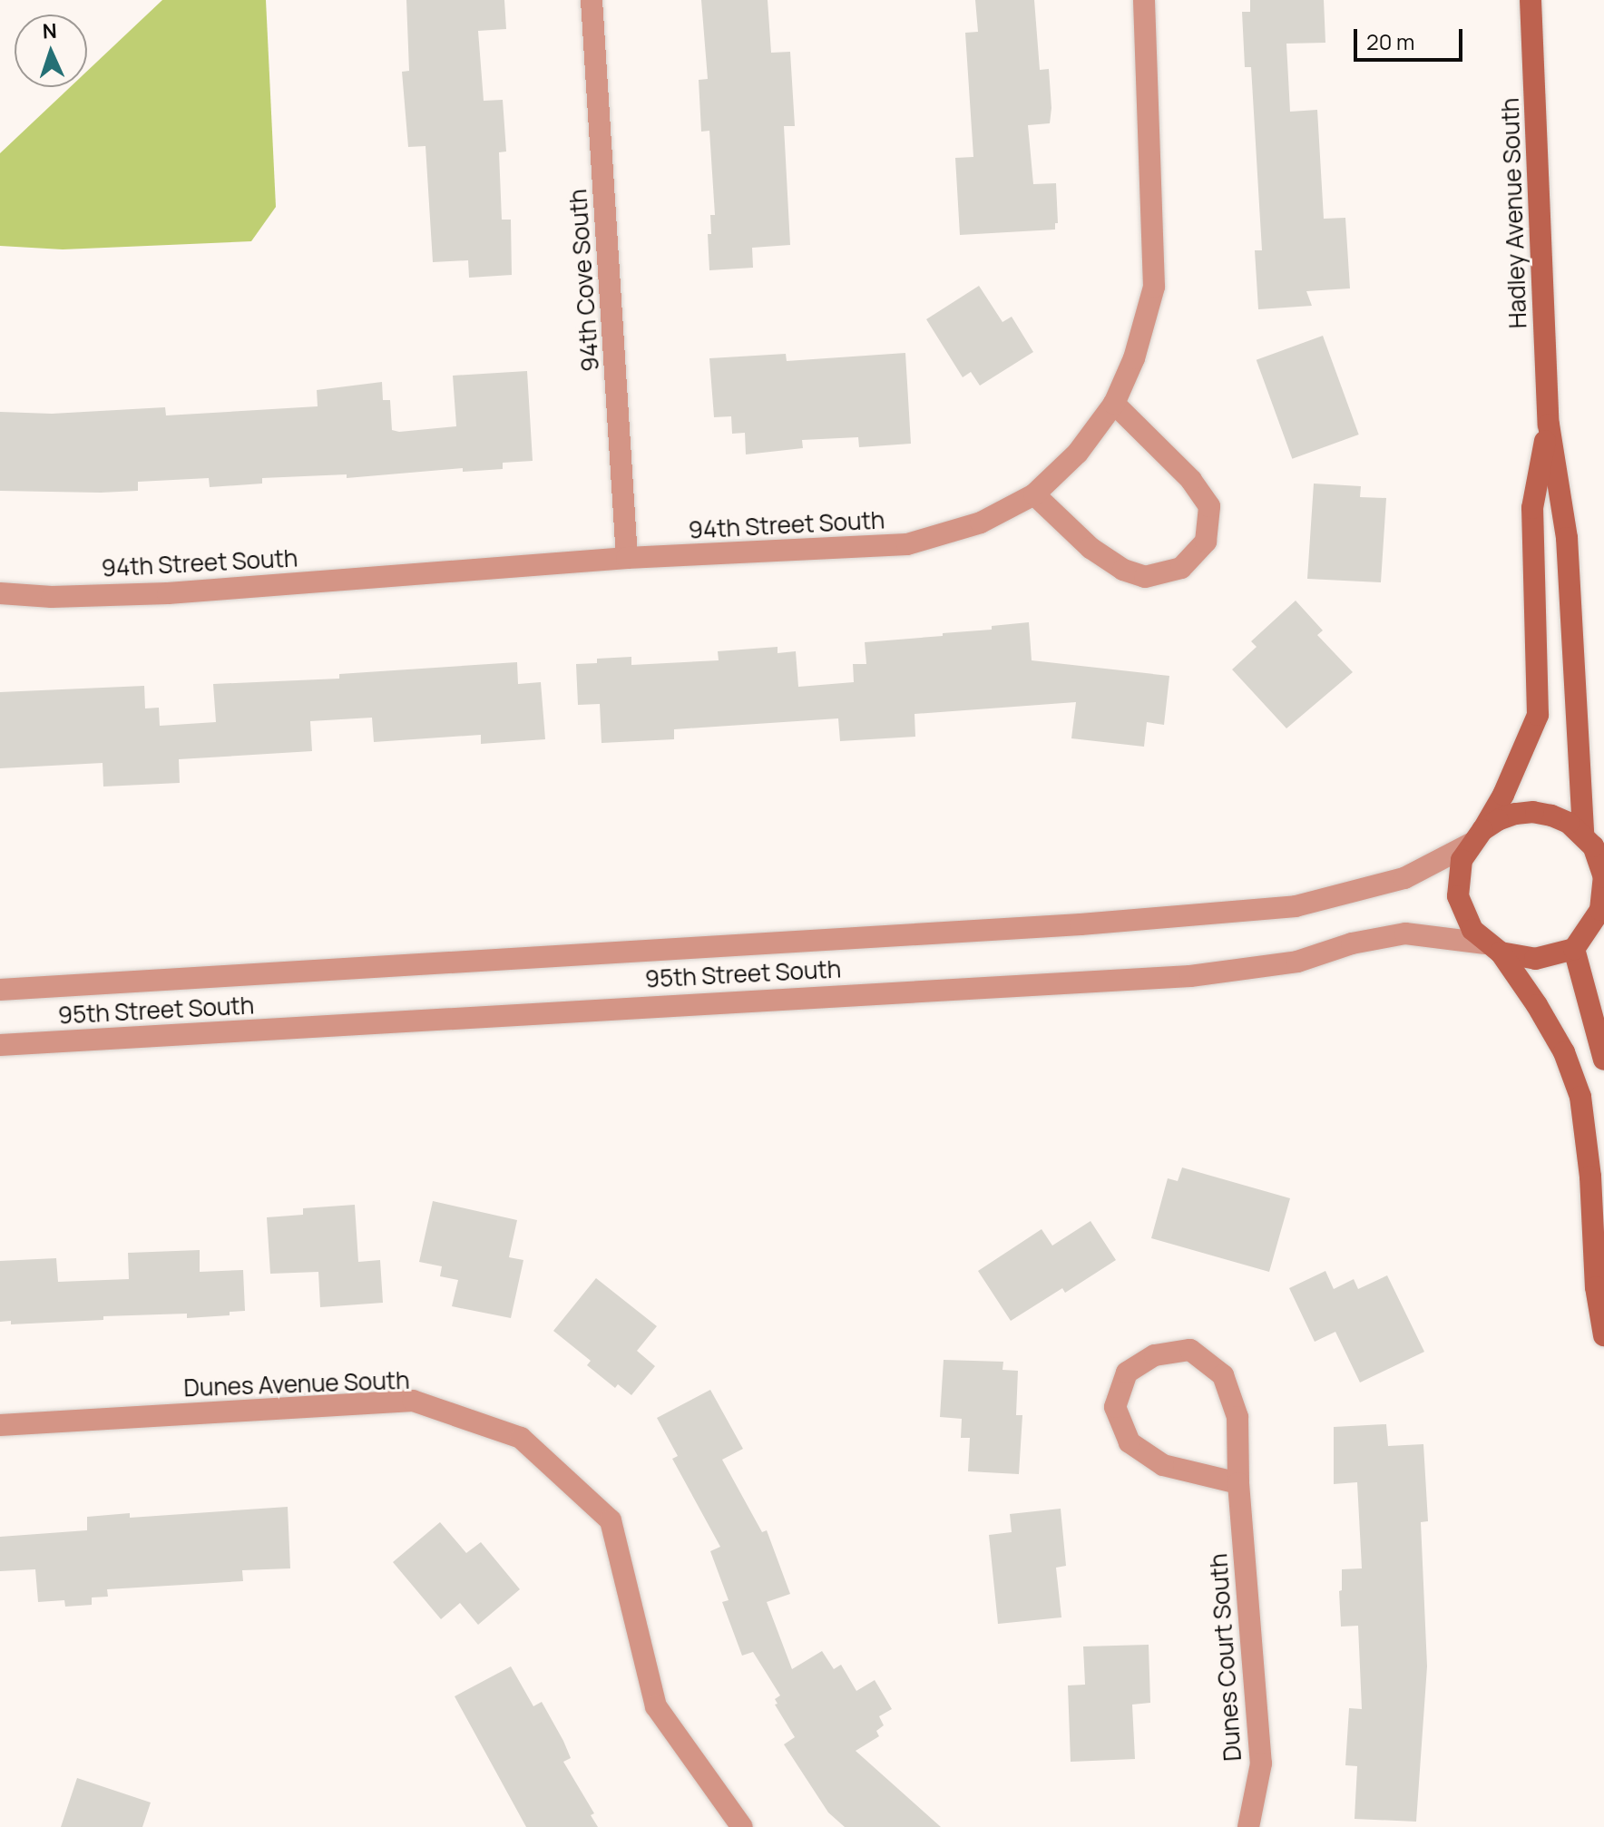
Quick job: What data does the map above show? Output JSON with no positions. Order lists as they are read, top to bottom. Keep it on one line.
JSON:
{"streets":{"street":["Hadley Avenue South","94th Cove South","94th Street South","95th Street South","Dunes Avenue South","Dunes Court South"]},"crossings":[["Hadley Avenue South","95th Street South"],["94th Cove South","94th Street South"]],"scale_bar":"20 m","north":"top"}
